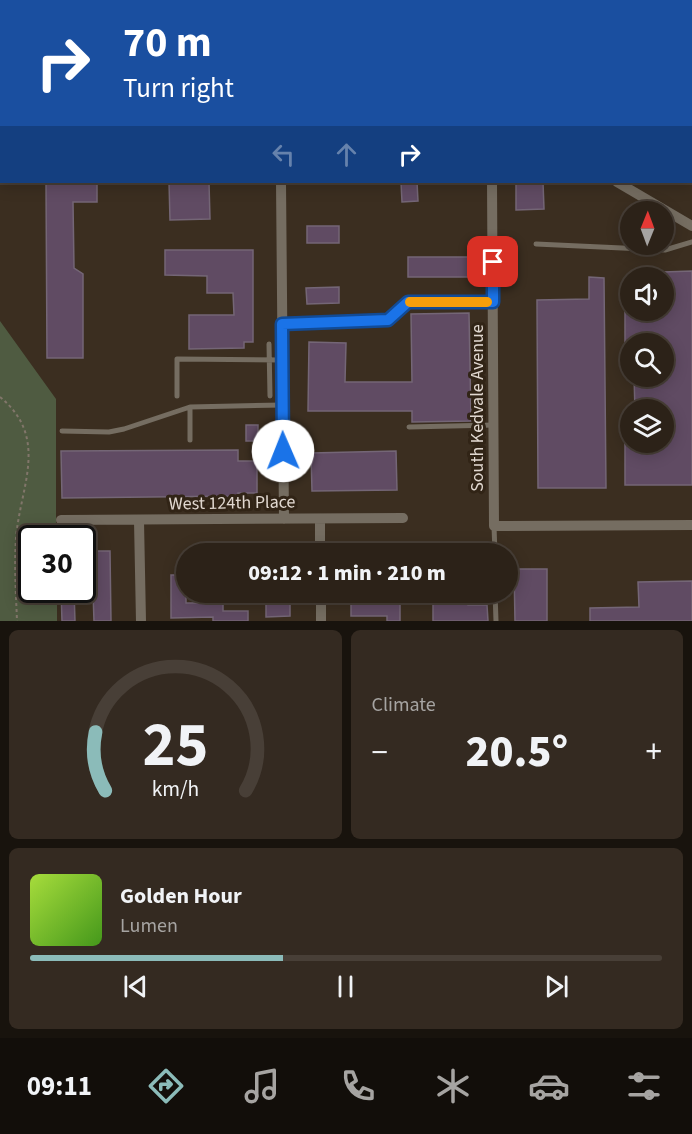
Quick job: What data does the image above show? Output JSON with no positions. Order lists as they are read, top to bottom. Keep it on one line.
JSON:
{"streets":{"street":["South Kedvale Avenue","West 124th Place"]},"north":"top","page":{"turn":["70 m","Turn right"],"limit":"30","trip":"09:12 · 1 min · 210 m","tile":"Climate","heat":["−","20.5°","+"],"song":["Golden Hour","Lumen"],"tabs":"09:11","gauge":["25","km/h"]}}
